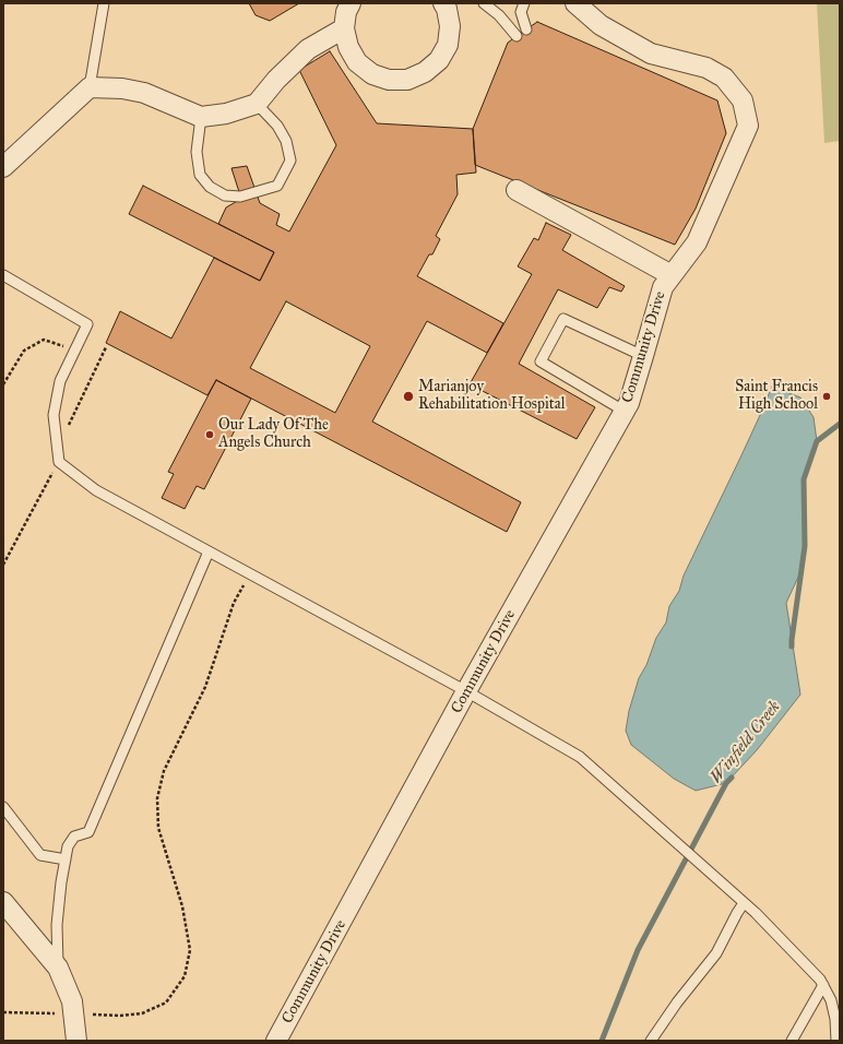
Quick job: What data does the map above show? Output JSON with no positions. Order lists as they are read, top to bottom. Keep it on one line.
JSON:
{"streets":{"street":["Community Drive"]},"water":["Winfield Creek"],"places":["Marianjoy Rehabilitation Hospital","Saint Francis High School","Our Lady Of The Angels Church"]}
